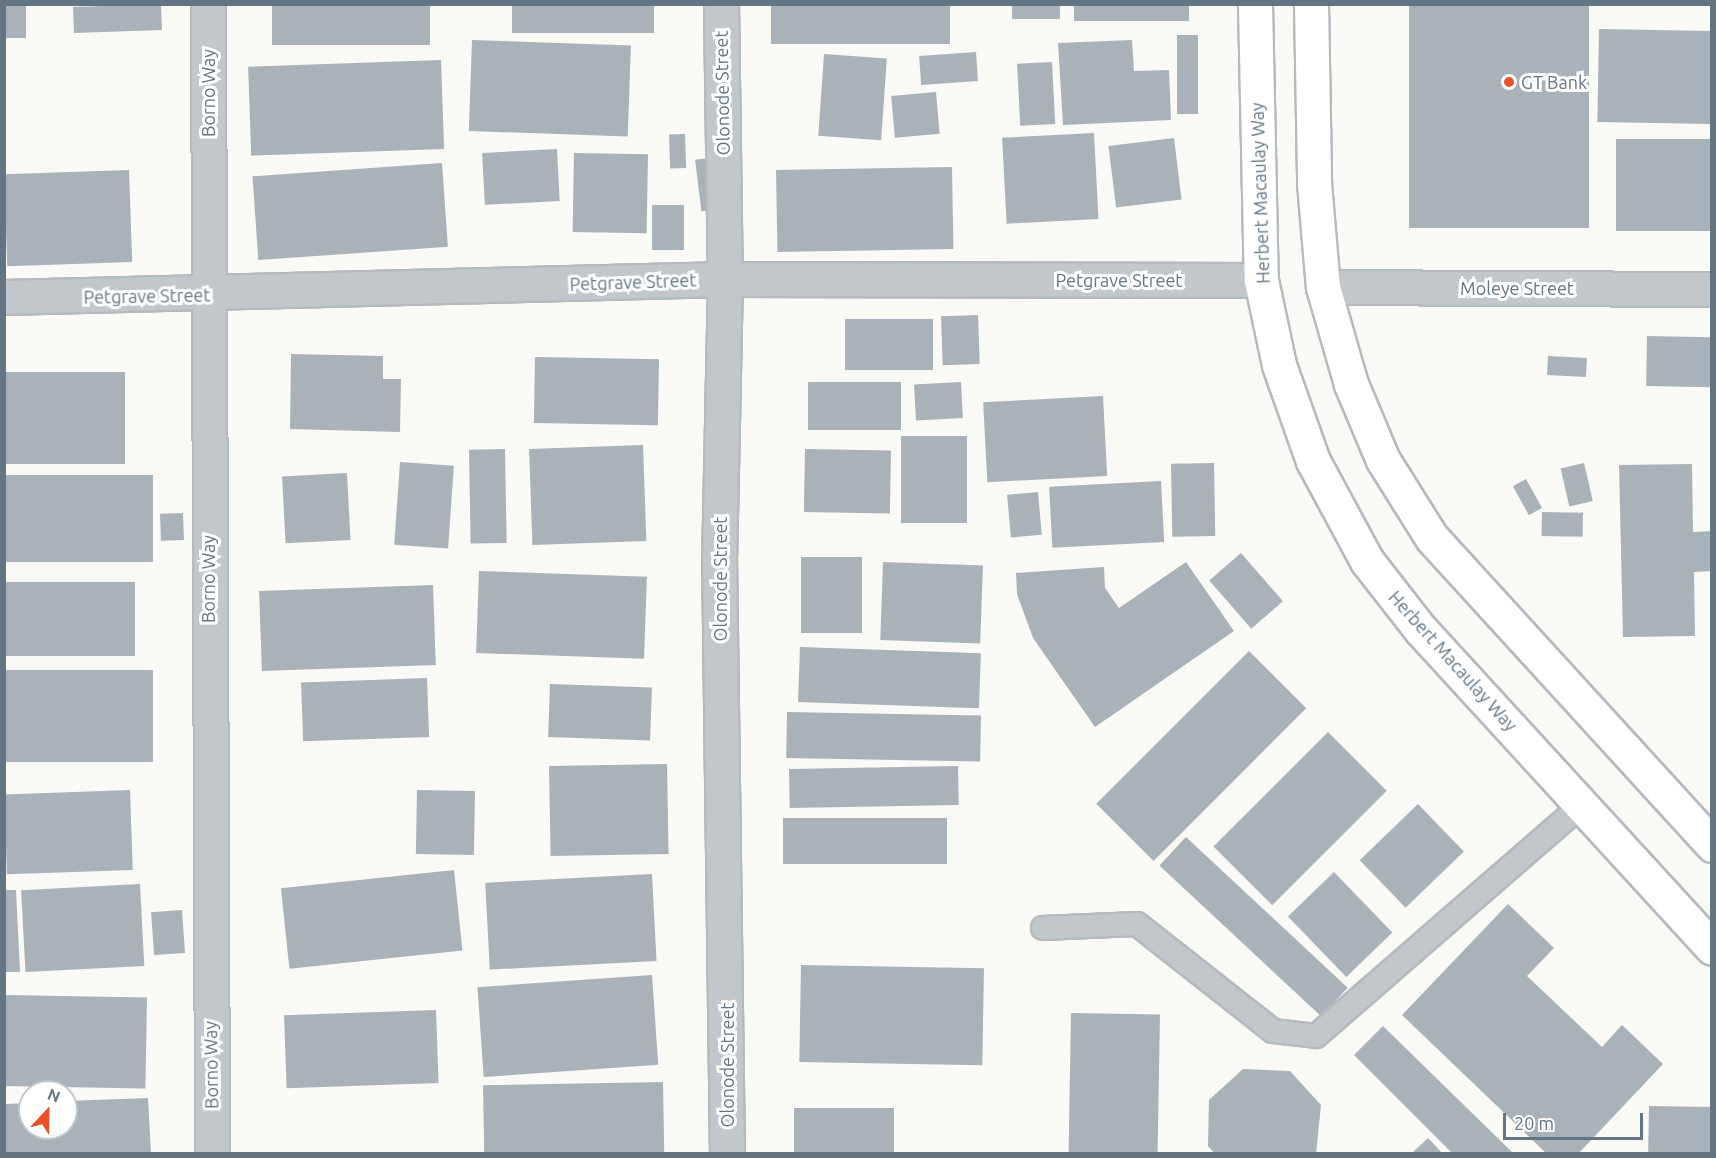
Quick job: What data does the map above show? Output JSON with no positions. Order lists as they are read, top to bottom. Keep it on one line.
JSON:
{"streets":{"highway":["Herbert Macaulay Way"],"street":["Borno Way","Olonode Street","Petgrave Street","Moleye Street"]},"crossings":[["Borno Way","Petgrave Street"],["Olonode Street","Petgrave Street"],["Herbert Macaulay Way","Petgrave Street"]],"places":["GT Bank"],"scale_bar":"20 m","north":"top"}
